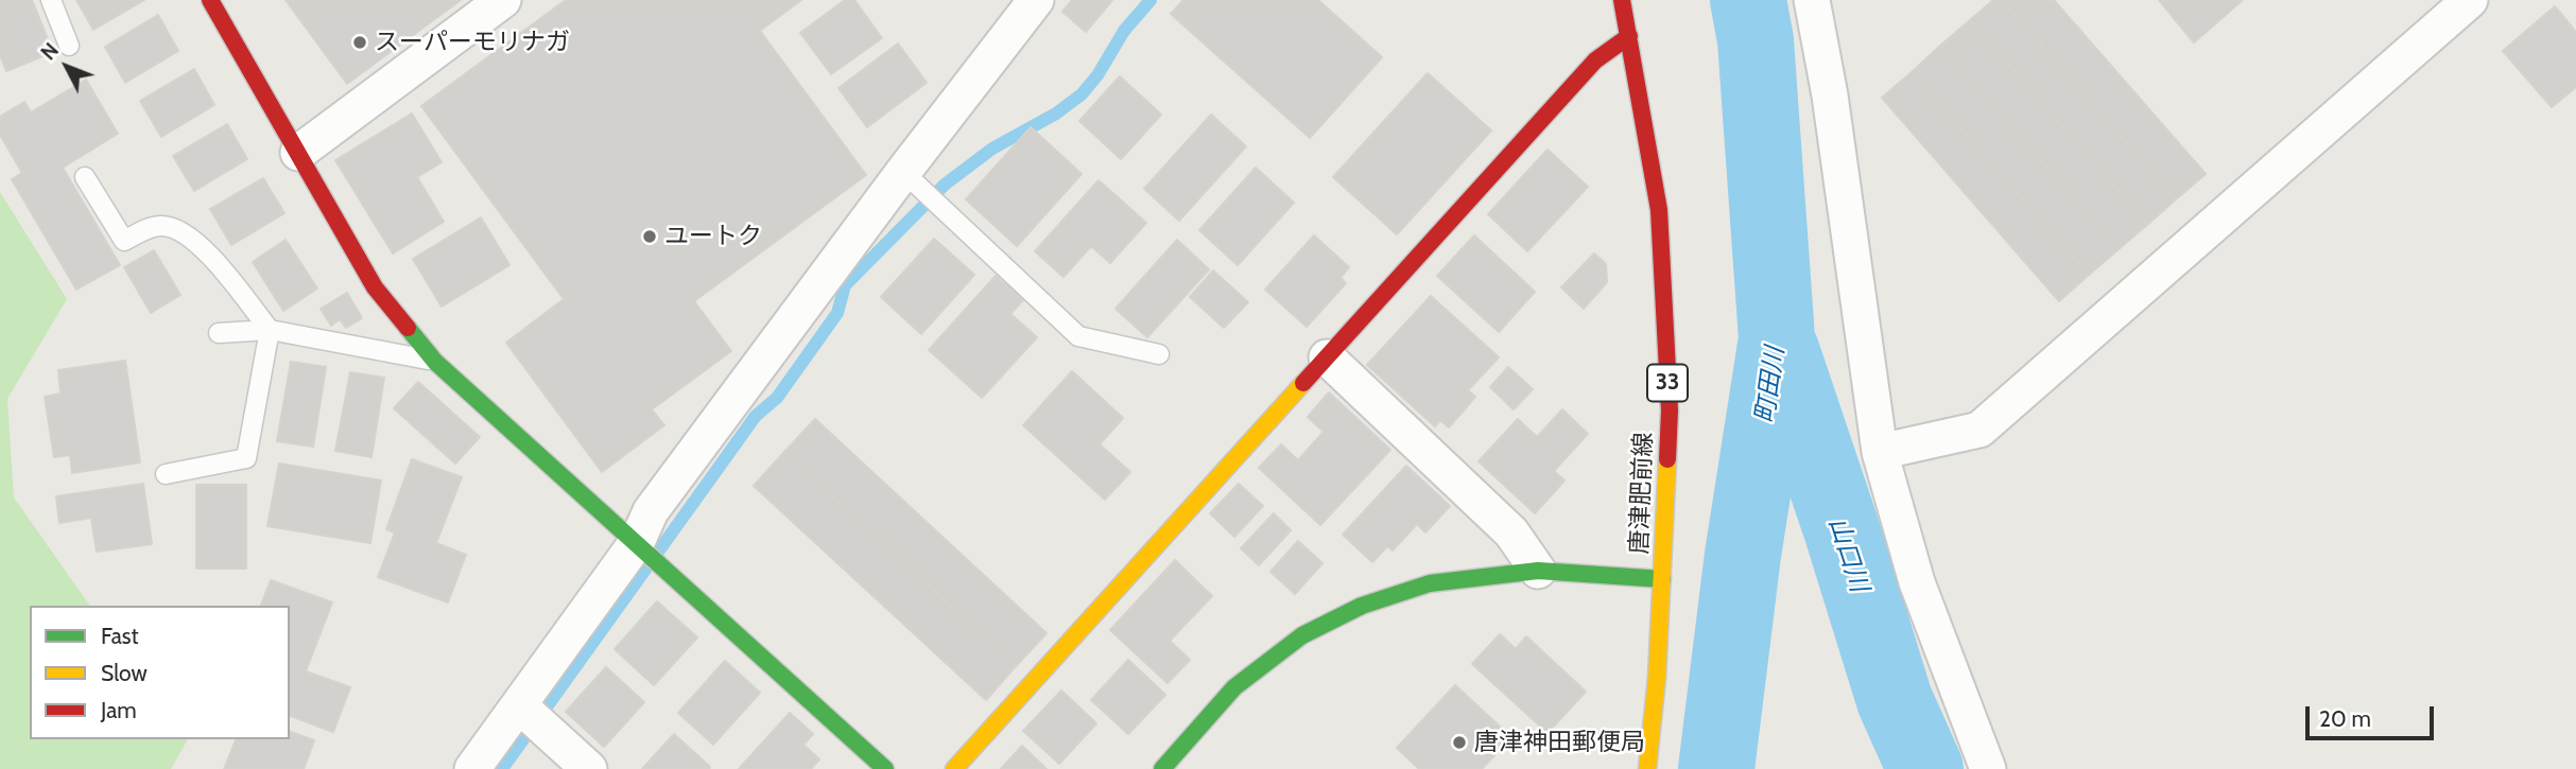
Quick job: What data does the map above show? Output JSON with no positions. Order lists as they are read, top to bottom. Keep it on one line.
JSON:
{"streets":{"street":["33","唐津肥前線"]},"water":["町田川","山口川"],"places":["スーパーモリナガ","ユートク","唐津神田郵便局"],"legend":["Fast","Slow","Jam"],"scale_bar":"20 m","north":"top left"}
